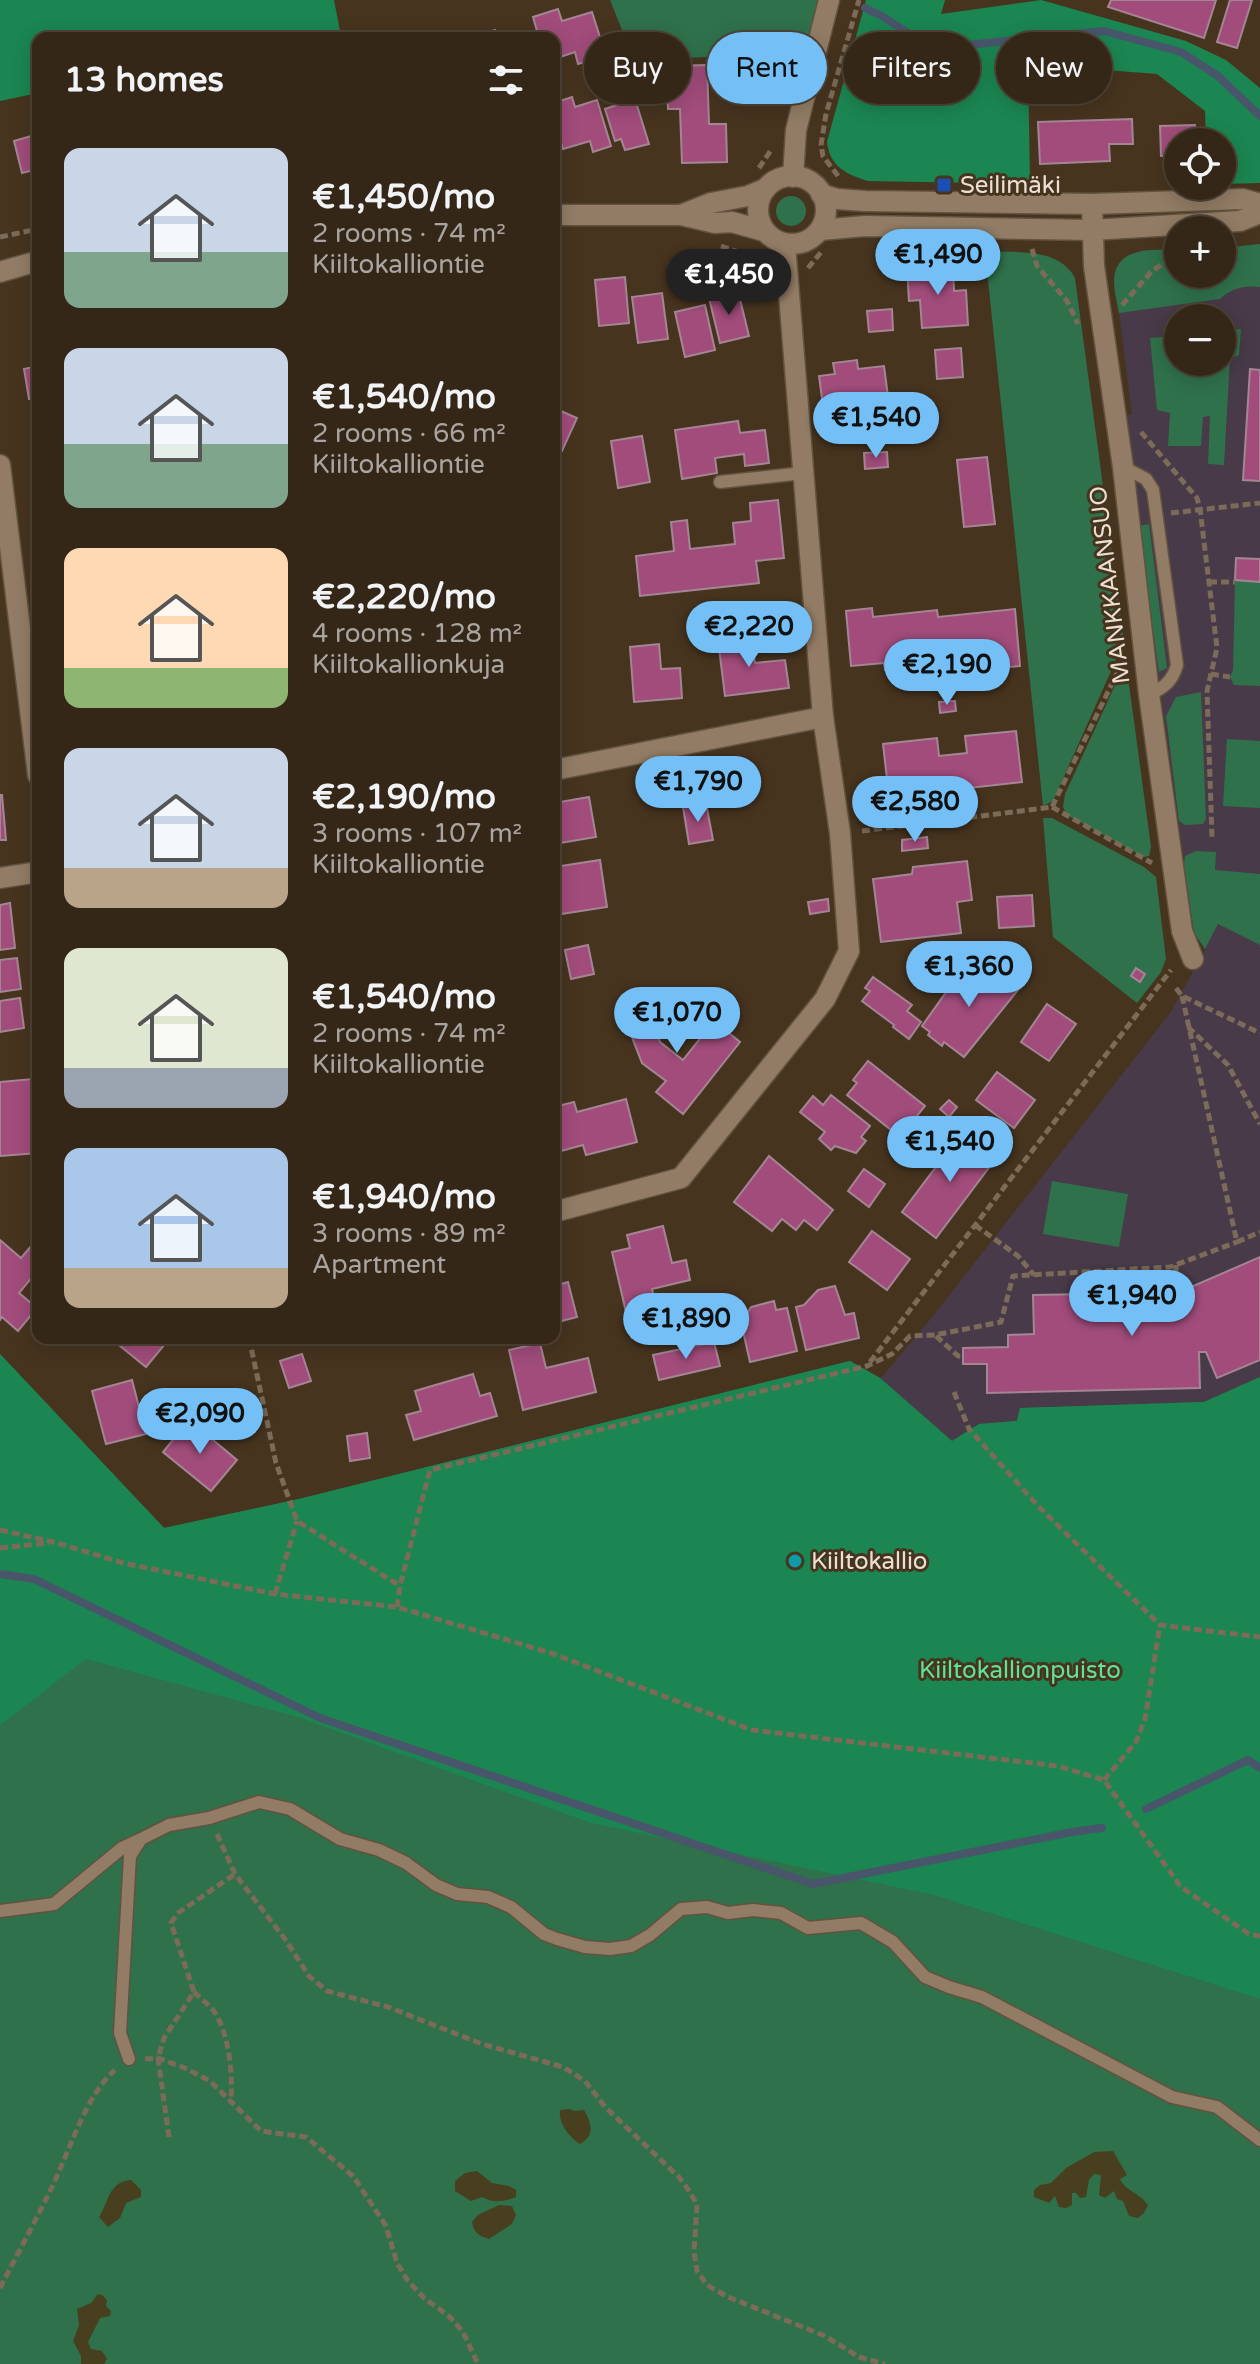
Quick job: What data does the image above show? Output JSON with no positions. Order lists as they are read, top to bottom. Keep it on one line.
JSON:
{"streets":{"street":["MANKKAANSUO"]},"parks":["Kiiltokallionpuisto"],"places":{"transit":["Seilimäki"],"other":["Kiiltokallio"]},"page":{"chip":["Buy","Rent","Filters","New"],"heading":"13 homes","map_buttons":["+","−"],"list":[{"name":"€1,450/mo","note":"2 rooms · 74 m² · Kiiltokalliontie"},{"name":"€1,540/mo","note":"2 rooms · 66 m² · Kiiltokalliontie"},{"name":"€2,220/mo","note":"4 rooms · 128 m² · Kiiltokallionkuja"},{"name":"€2,190/mo","note":"3 rooms · 107 m² · Kiiltokalliontie"},{"name":"€1,540/mo","note":"2 rooms · 74 m² · Kiiltokalliontie"},{"name":"€1,940/mo","note":"3 rooms · 89 m² · Apartment"}],"price":["€1,490","€1,450","€1,540","€2,220","€2,190","€1,790","€2,580","€1,360","€1,070","€1,540","€1,940","€1,890","€2,090"]}}
